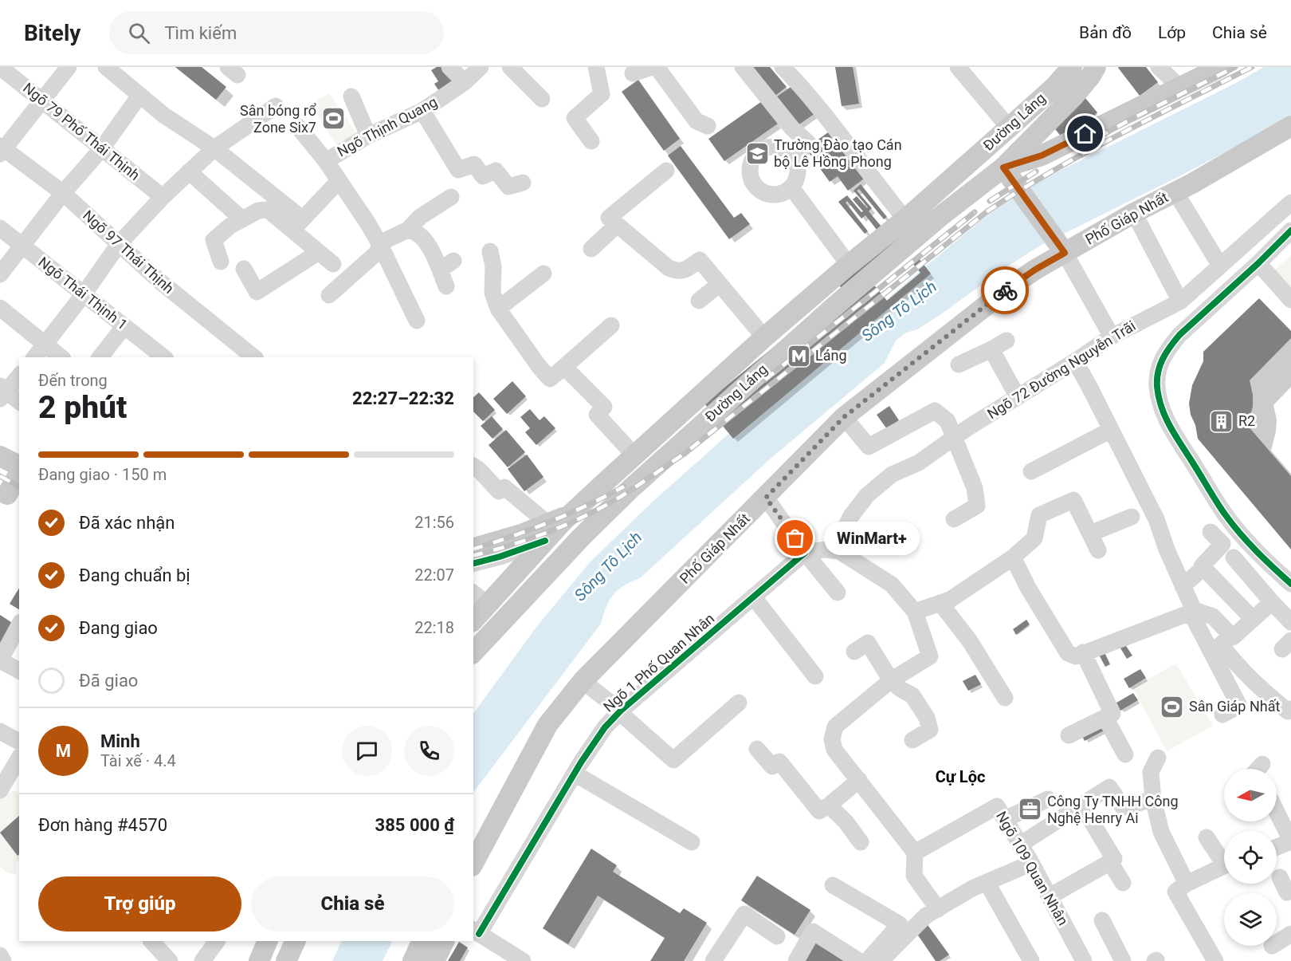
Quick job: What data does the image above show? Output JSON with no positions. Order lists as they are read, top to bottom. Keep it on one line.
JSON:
{"streets":{"main road":["Đường Láng","Phố Giáp Nhất"],"street":["Ngõ Thịnh Quang","Ngõ 79 Phố Thái Thịnh","Ngõ 97 Thái Thịnh","Ngõ Thái Thịnh 1","Ngõ 72 Đường Nguyễn Trãi","Ngõ 1 Phố Quan Nhân","Ngõ 109 Quan Nhân"]},"districts":["Cự Lộc"],"water":["Sông Tô Lịch"],"places":{"sports":["Sân bóng rổ Zone Six7","Sân Giáp Nhất"],"school or university":["Trường Đào tạo Cán bộ Lê Hồng Phong"],"metro station":["Láng"],"building":["R2"],"other":["WinMart+"],"office":["Công Ty TNHH Công Nghệ Henry Ai"]},"north":"left","page":{"header":"Bitely","search":"Tìm kiếm","nav":["Bản đồ","Lớp","Chia sẻ"],"heading":["2 phút","Đến trong","22:27–22:32"],"panel":["Minh","Tài xế · 4.4","Đơn hàng #4570","385 000 ₫"],"bar":"Đang giao · 150 m","list":[["Đã xác nhận","21:56"],["Đang chuẩn bị","22:07"],["Đang giao","22:18"],"Đã giao"],"bubble":"WinMart+","round":"M","buttons":["Trợ giúp","Chia sẻ"]}}
